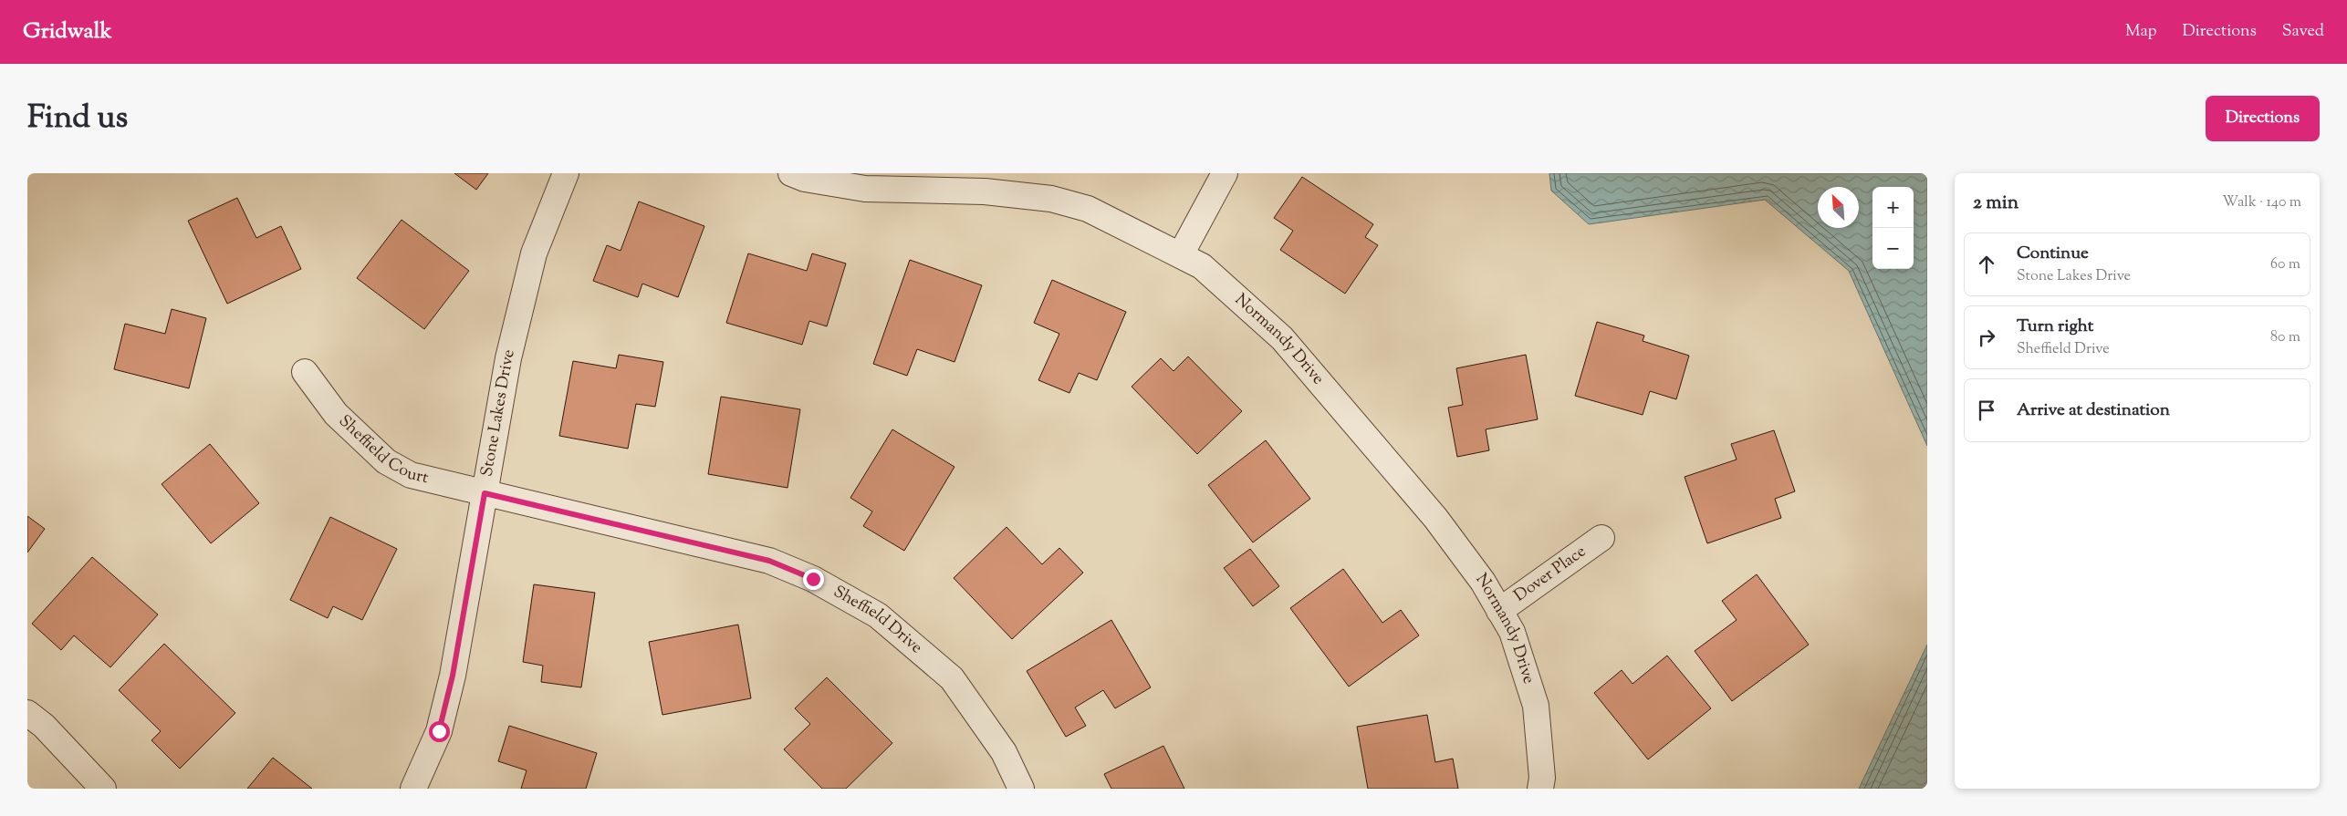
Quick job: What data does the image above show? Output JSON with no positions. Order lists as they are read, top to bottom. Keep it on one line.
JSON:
{"streets":{"street":["Normandy Drive","Stone Lakes Drive","Sheffield Court","Dover Place","Sheffield Drive"]},"crossings":[["Normandy Drive","Dover Place"],["Stone Lakes Drive","Sheffield Court"],["Stone Lakes Drive","Sheffield Drive"],["Sheffield Court","Sheffield Drive"]],"north":"top left","page":{"header":"Gridwalk","nav":["Map","Directions","Saved"],"title":"Find us","buttons":"Directions","heading":["2 min","Walk · 140 m"],"map_buttons":["+","−"],"list":[["Continue","Stone Lakes Drive","60 m"],["Turn right","Sheffield Drive","80 m"],"Arrive at destination"]}}
